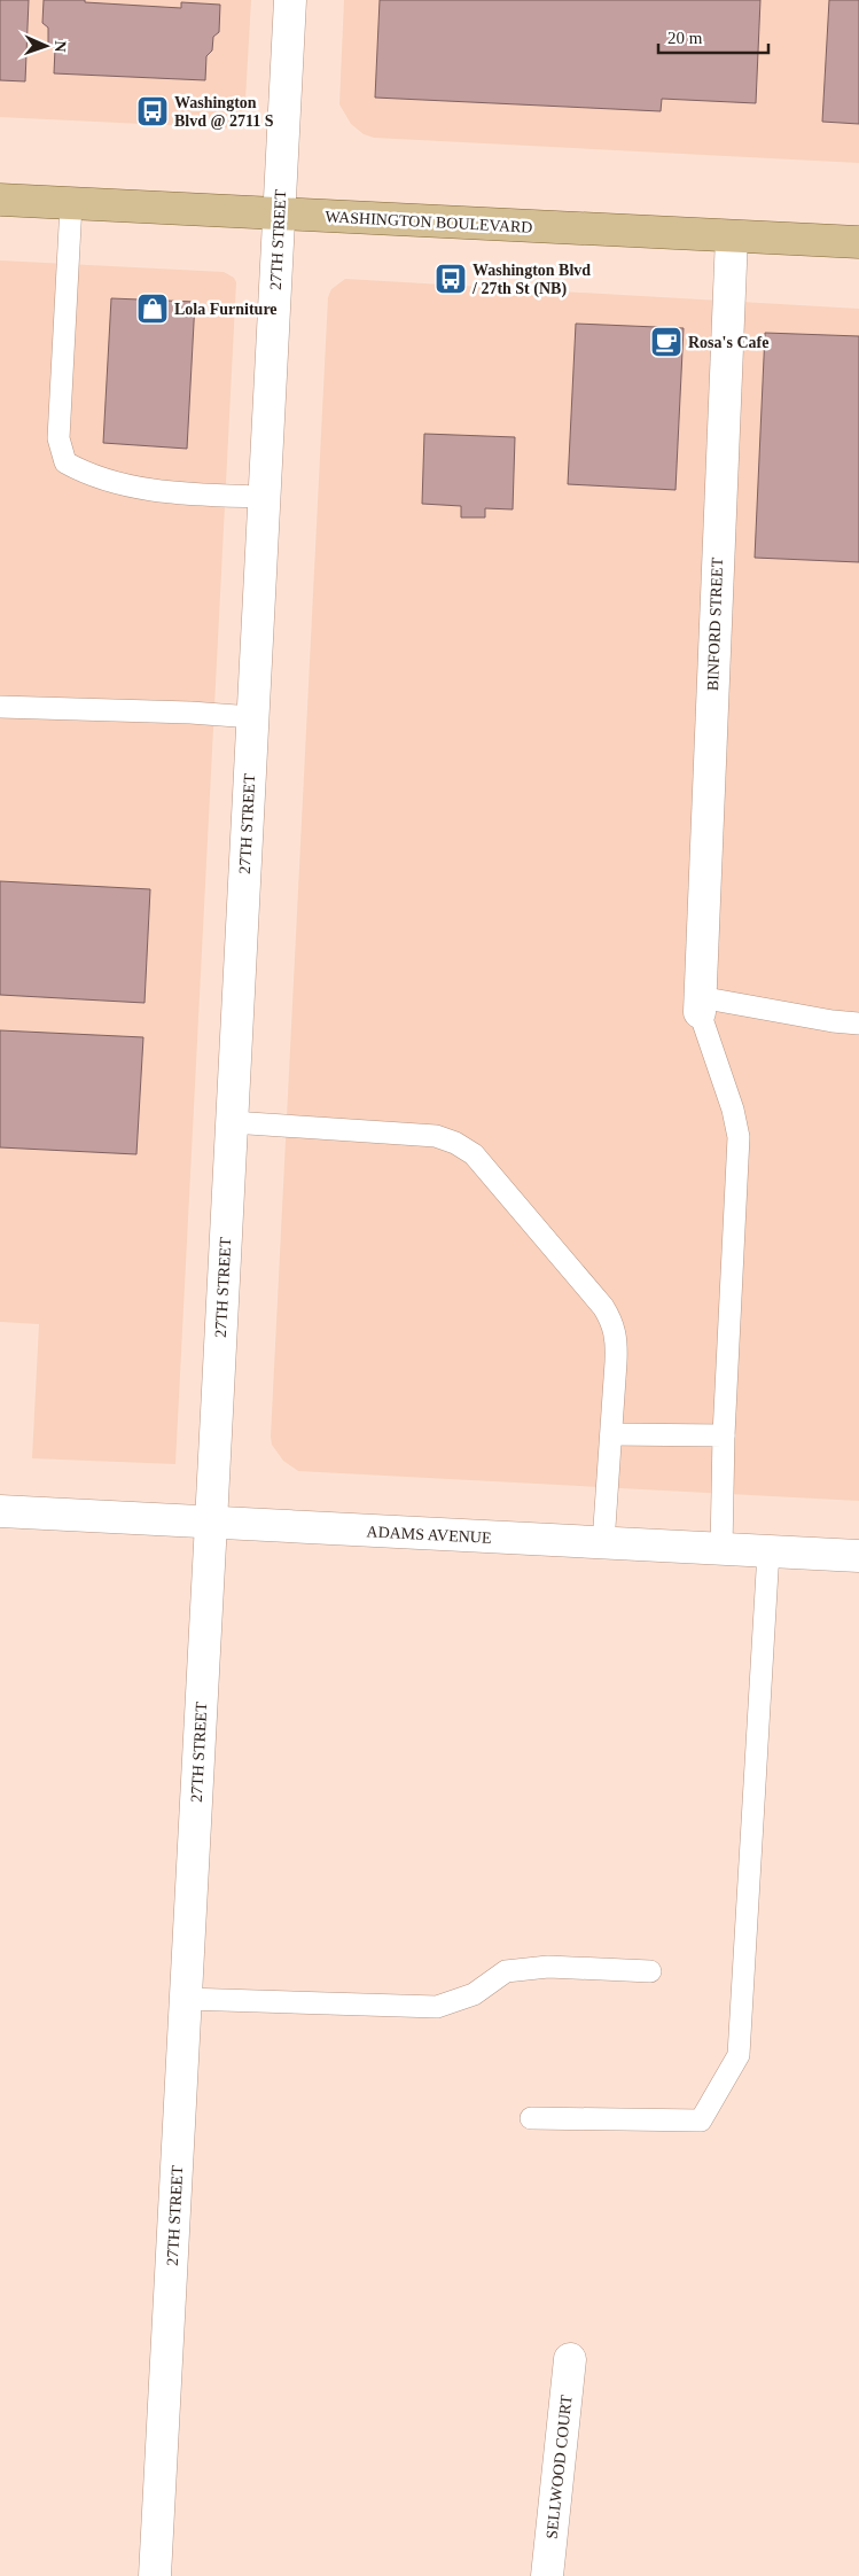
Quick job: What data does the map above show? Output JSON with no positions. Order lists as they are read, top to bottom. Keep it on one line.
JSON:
{"streets":{"main road":["WASHINGTON BOULEVARD"],"street":["27TH STREET","BINFORD STREET","ADAMS AVENUE","SELLWOOD COURT"]},"crossings":[["WASHINGTON BOULEVARD","27TH STREET"],["WASHINGTON BOULEVARD","BINFORD STREET"],["27TH STREET","ADAMS AVENUE"]],"places":{"bus stop":["Washington Blvd @ 2711 S","Washington Blvd / 27th St (NB)"],"shop":["Lola Furniture"],"cafe":["Rosa's Cafe"]},"scale_bar":"20 m","north":"right"}
